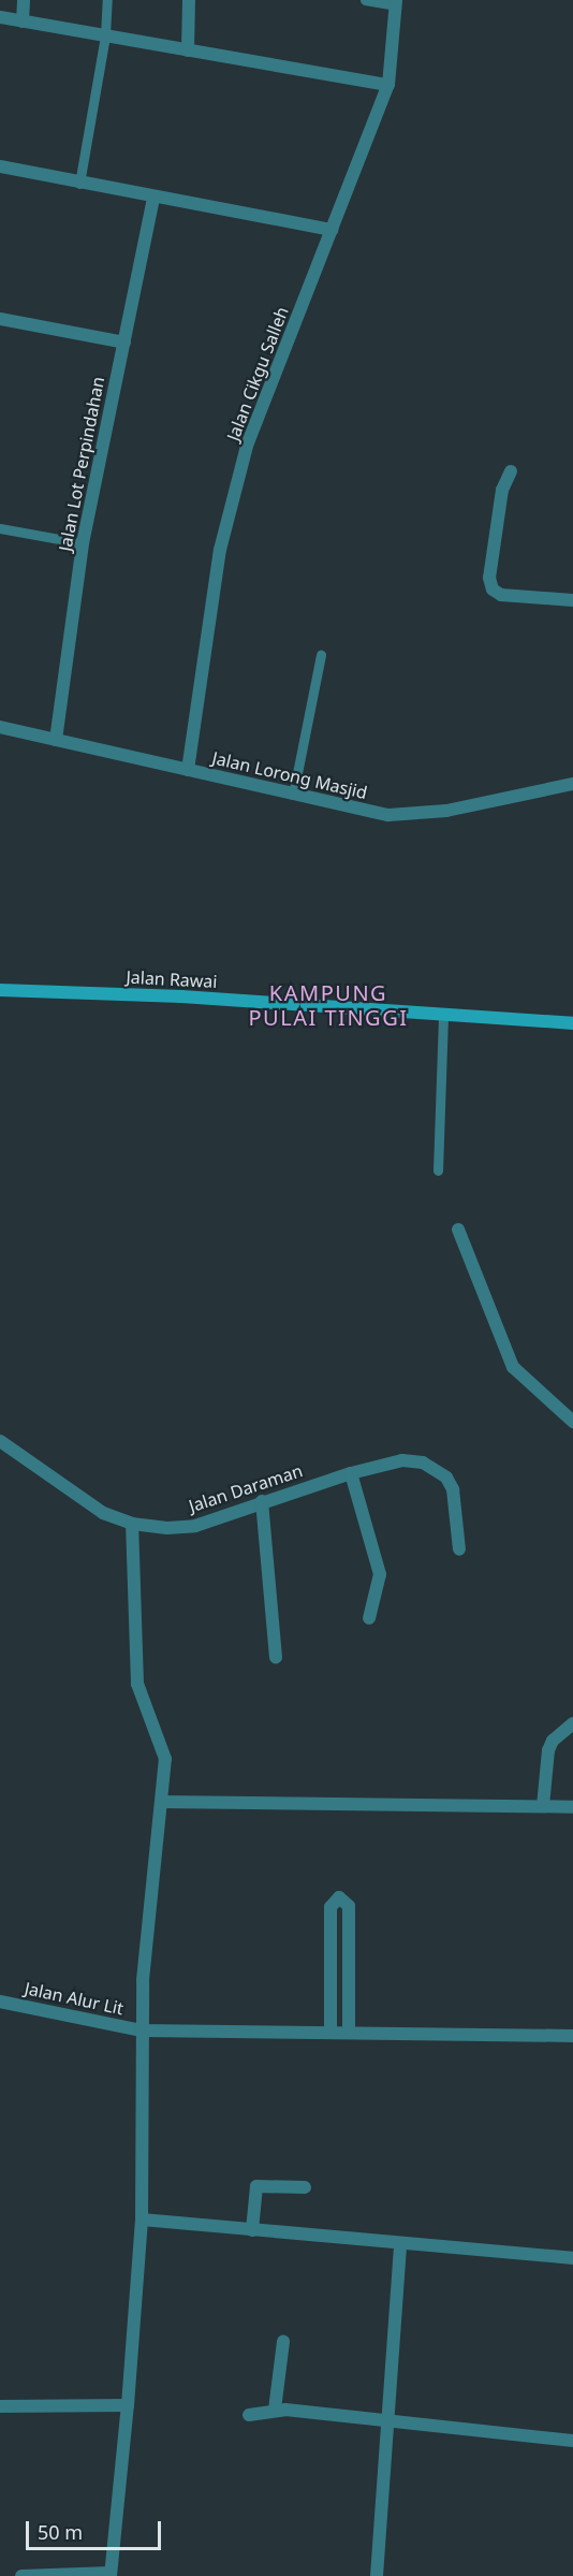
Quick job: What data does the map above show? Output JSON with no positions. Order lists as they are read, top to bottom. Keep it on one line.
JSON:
{"streets":{"main road":["Jalan Rawai"],"street":["Jalan Cikgu Salleh","Jalan Lot Perpindahan","Jalan Lorong Masjid","Jalan Daraman","Jalan Alur Lit"]},"crossings":[["Jalan Cikgu Salleh","Jalan Lorong Masjid"],["Jalan Lot Perpindahan","Jalan Lorong Masjid"]],"districts":["KAMPUNG PULAI TINGGI"],"scale_bar":"50 m"}
